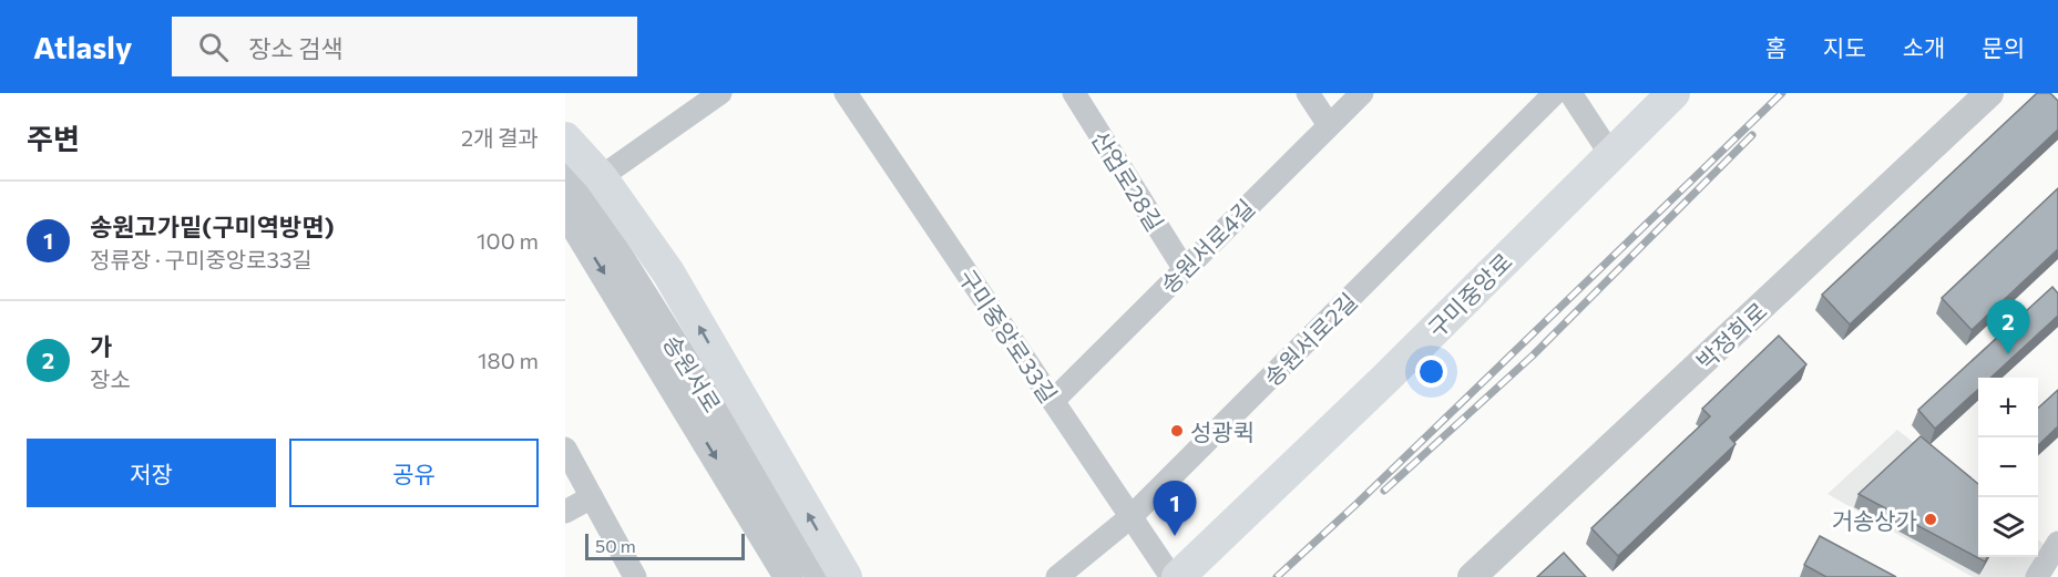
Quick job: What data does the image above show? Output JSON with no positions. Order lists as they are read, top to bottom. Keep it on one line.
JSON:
{"streets":{"main road":["구미중앙로"],"street":["산업로28길","송원서로4길","구미중앙로33길","박정희로","송원서로2길","송원서로"]},"crossings":[["산업로28길","송원서로4길"],["송원서로4길","구미중앙로33길"],["구미중앙로33길","송원서로2길"]],"places":["성광퀵","거송상가"],"scale_bar":"50 m","page":{"header":"Atlasly","search":"장소 검색","nav":["홈","지도","소개","문의"],"heading":["주변","2개 결과"],"list":[{"mark":"1","name":"송원고가밑(구미역방면)","note":"정류장 · 구미중앙로33길","value":"100 m"},{"mark":"2","name":"가","note":"장소","value":"180 m"}],"pins":["2","1"],"map_buttons":["+","−"],"buttons":["저장","공유"],"scale":"50 m"}}
